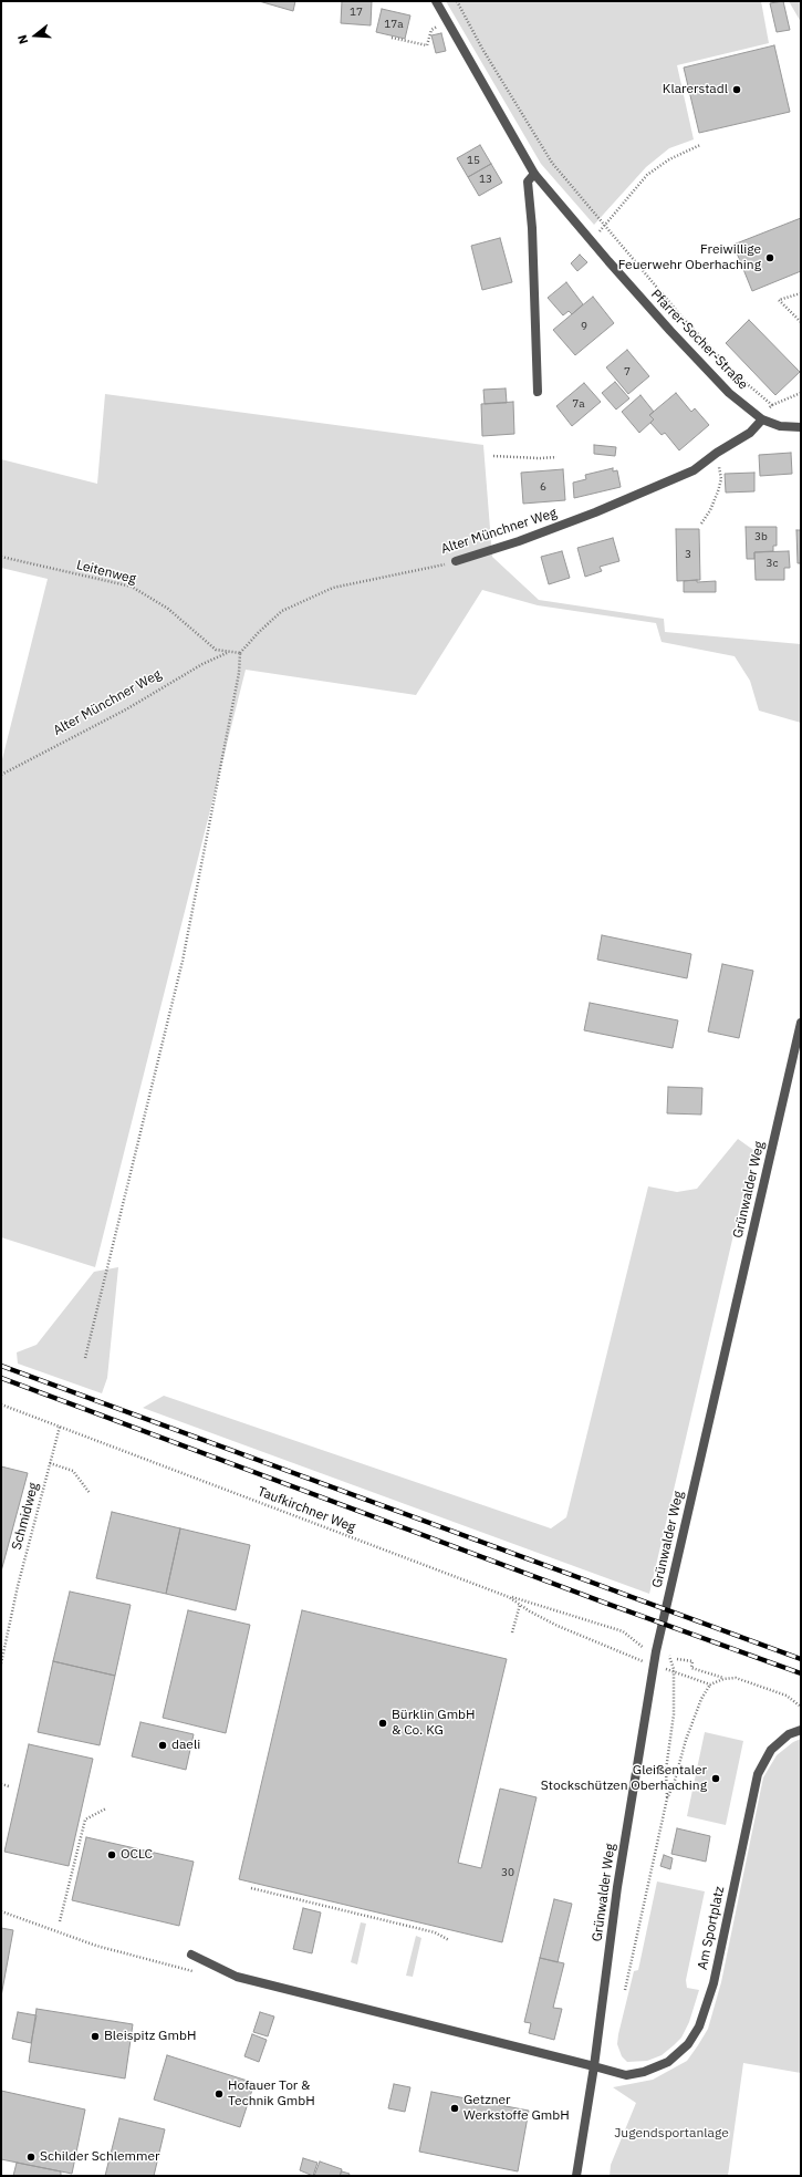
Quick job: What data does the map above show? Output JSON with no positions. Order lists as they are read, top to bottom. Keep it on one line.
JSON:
{"streets":{"street":["Pfarrer-Socher-Straße","Alter Münchner Weg","Grünwalder Weg","Am Sportplatz"],"path":["Leitenweg","Taufkirchner Weg","Schmidweg"]},"crossings":[["Pfarrer-Socher-Straße","Alter Münchner Weg"],["Alter Münchner Weg","Leitenweg"],["Grünwalder Weg","Am Sportplatz"],["Taufkirchner Weg","Schmidweg"]],"parks":["Jugendsportanlage"],"places":["Klarerstadl","Freiwillige Feuerwehr Oberhaching","Bürklin GmbH & Co. KG","daeli","Gleißentaler Stockschützen Oberhaching","OCLC","Bleispitz GmbH","Hofauer Tor & Technik GmbH","Getzner Werkstoffe GmbH","Schilder Schlemmer"],"house_numbers":["17","17a","15","13","9","7","7a","6","3b","3","3c","30"],"north":"left"}
